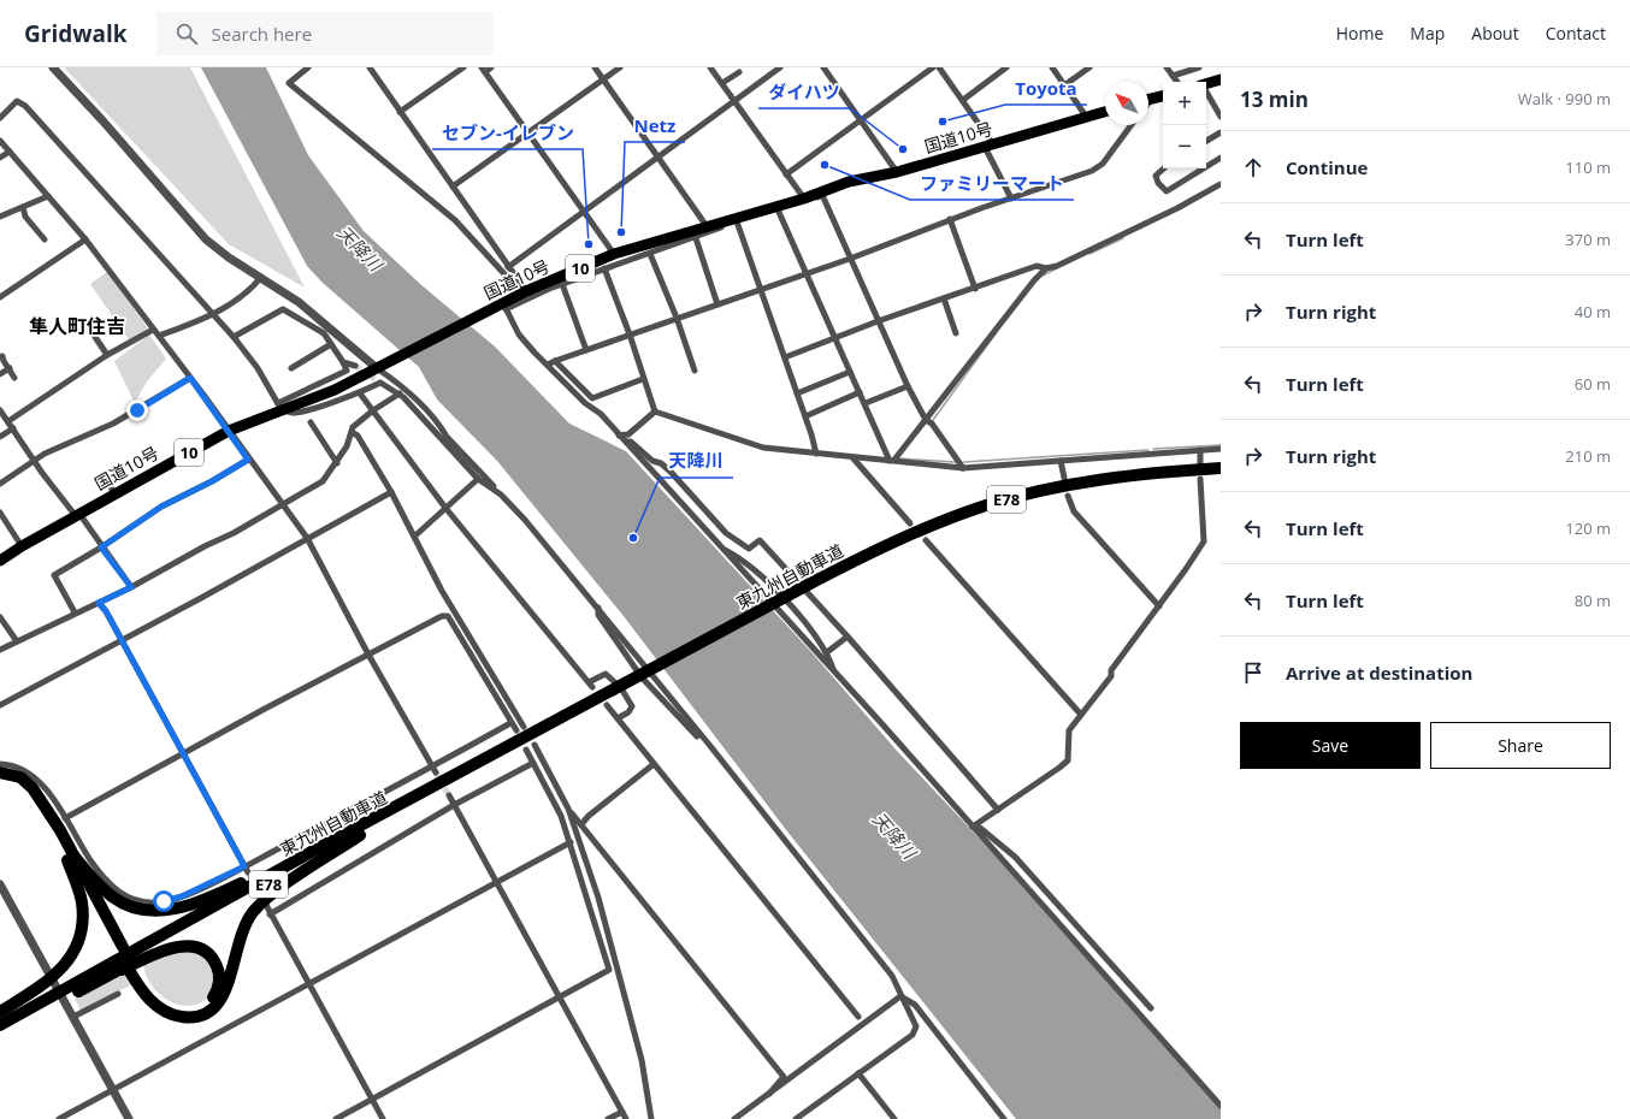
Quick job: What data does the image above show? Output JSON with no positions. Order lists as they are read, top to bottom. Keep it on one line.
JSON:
{"streets":{"highway":["国道10号","10","E78","東九州自動車道"]},"crossings":[["E78","東九州自動車道"]],"districts":["隼人町住吉"],"water":["天降川"],"places":["Toyota","ダイハツ","ファミリーマート","Netz","セブン-イレブン","天降川"],"north":"top left","page":{"header":"Gridwalk","search":"Search here","nav":["Home","Map","About","Contact"],"heading":["13 min","Walk · 990 m"],"map_buttons":["+","−"],"list":[["Continue","110 m"],["Turn left","370 m"],["Turn right","40 m"],["Turn left","60 m"],["Turn right","210 m"],["Turn left","120 m"],["Turn left","80 m"],"Arrive at destination"],"buttons":["Save","Share"]}}
